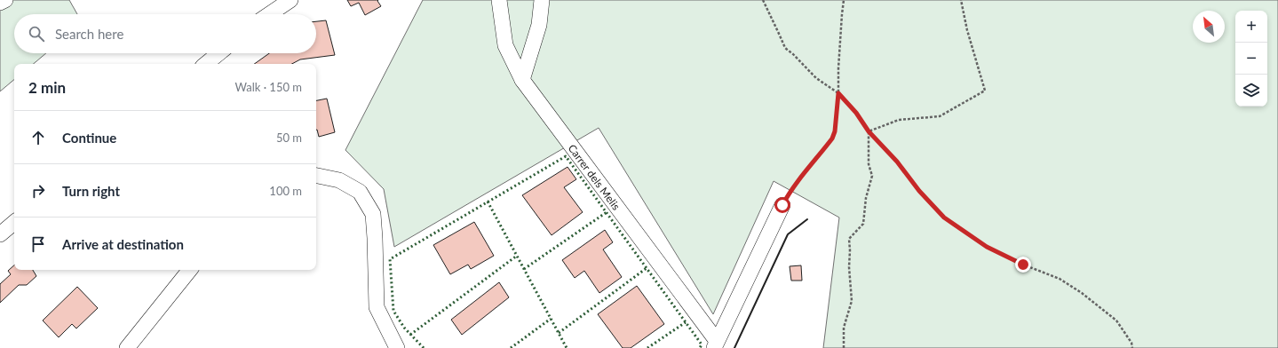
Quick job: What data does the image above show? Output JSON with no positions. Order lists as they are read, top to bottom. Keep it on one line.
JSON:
{"streets":{"street":["Carrer dels Melis"]},"north":"top left","page":{"map_buttons":["+","−"],"search":"Search here","heading":["2 min","Walk · 150 m"],"list":[["Continue","50 m"],["Turn right","100 m"],"Arrive at destination"]}}
